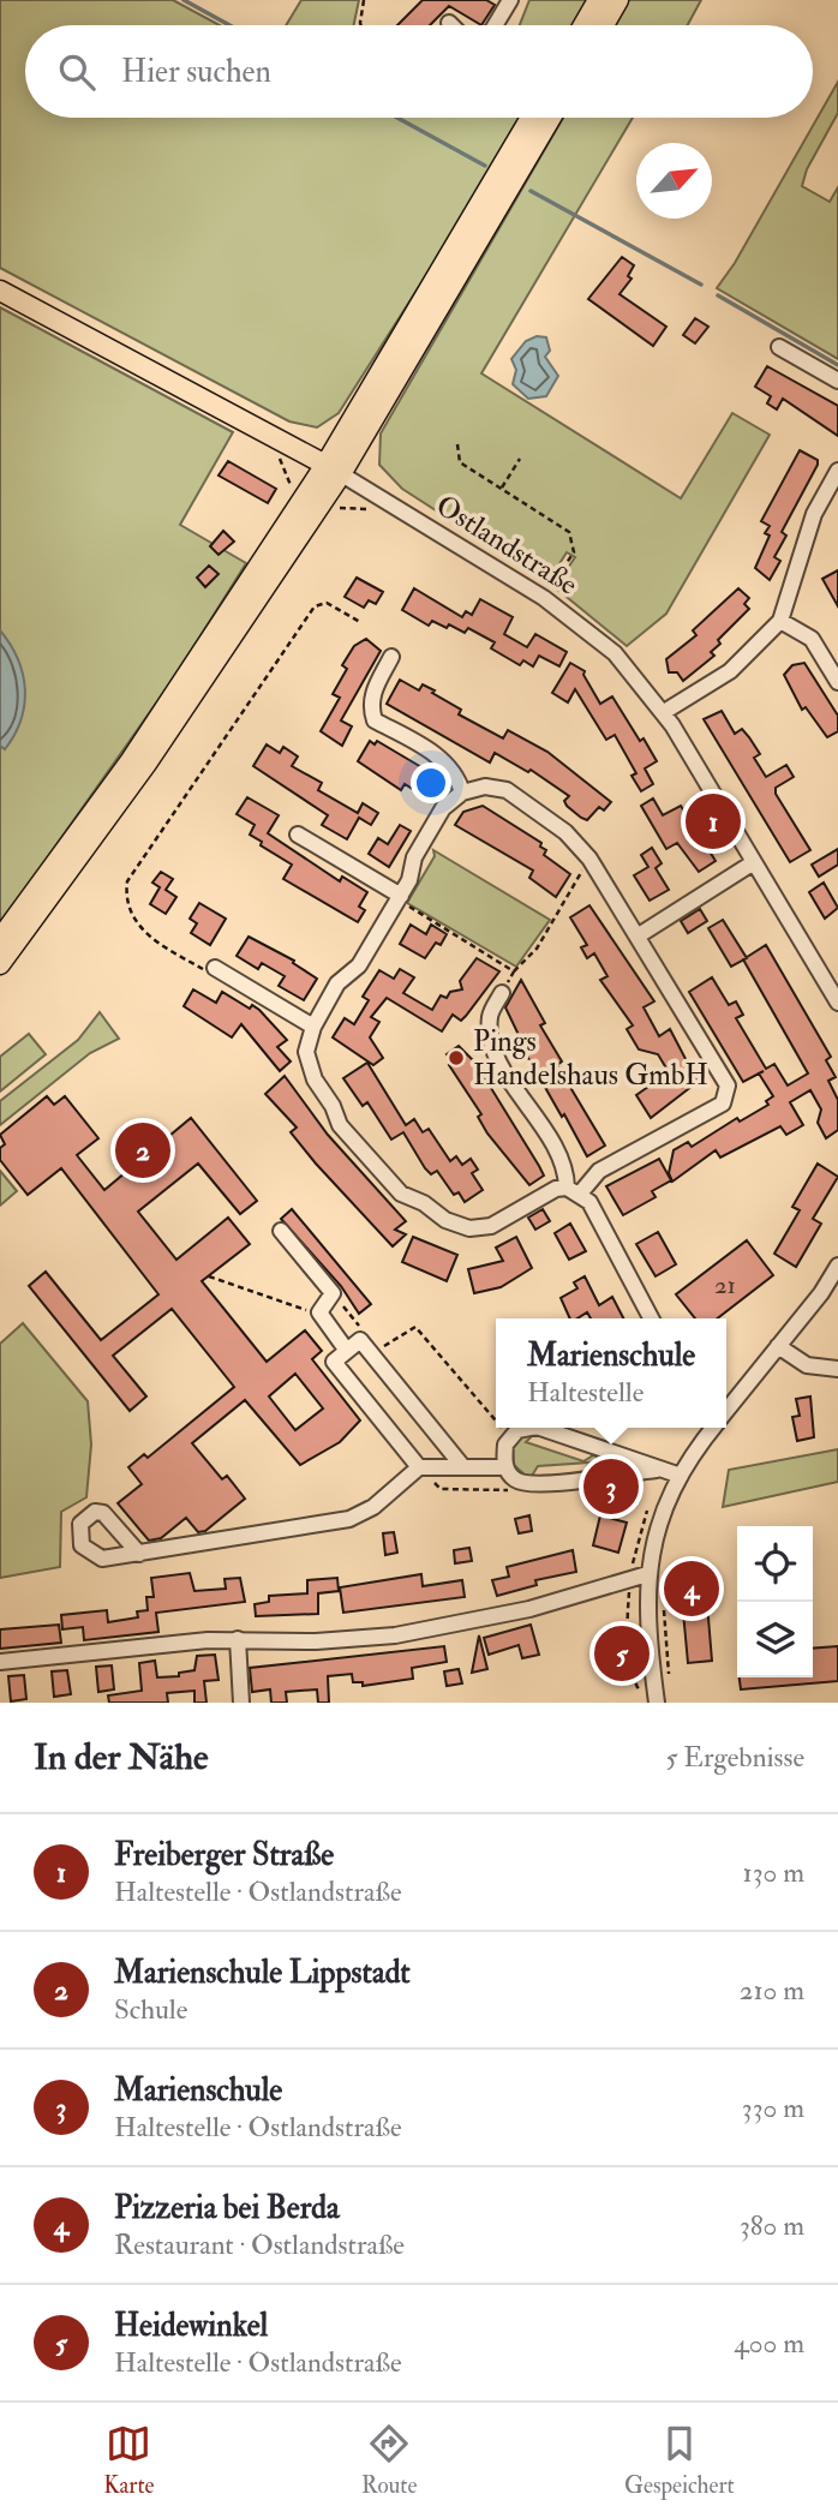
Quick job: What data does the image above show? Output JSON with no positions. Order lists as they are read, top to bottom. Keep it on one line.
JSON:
{"streets":{"main road":["Ostlandstraße"]},"places":["Pings Handelshaus GmbH"],"house_numbers":["21"],"north":"top right","page":{"search":"Hier suchen","pins":["1","2","3","4","5"],"popup":["Marienschule","Haltestelle"],"heading":["In der Nähe","5 Ergebnisse"],"list":[{"mark":"1","name":"Freiberger Straße","note":"Haltestelle · Ostlandstraße","value":"130 m"},{"mark":"2","name":"Marienschule Lippstadt","note":"Schule","value":"210 m"},{"mark":"3","name":"Marienschule","note":"Haltestelle · Ostlandstraße","value":"330 m"},{"mark":"4","name":"Pizzeria bei Berda","note":"Restaurant · Ostlandstraße","value":"380 m"},{"mark":"5","name":"Heidewinkel","note":"Haltestelle · Ostlandstraße","value":"400 m"}],"nav":["Karte","Route","Gespeichert"]}}
